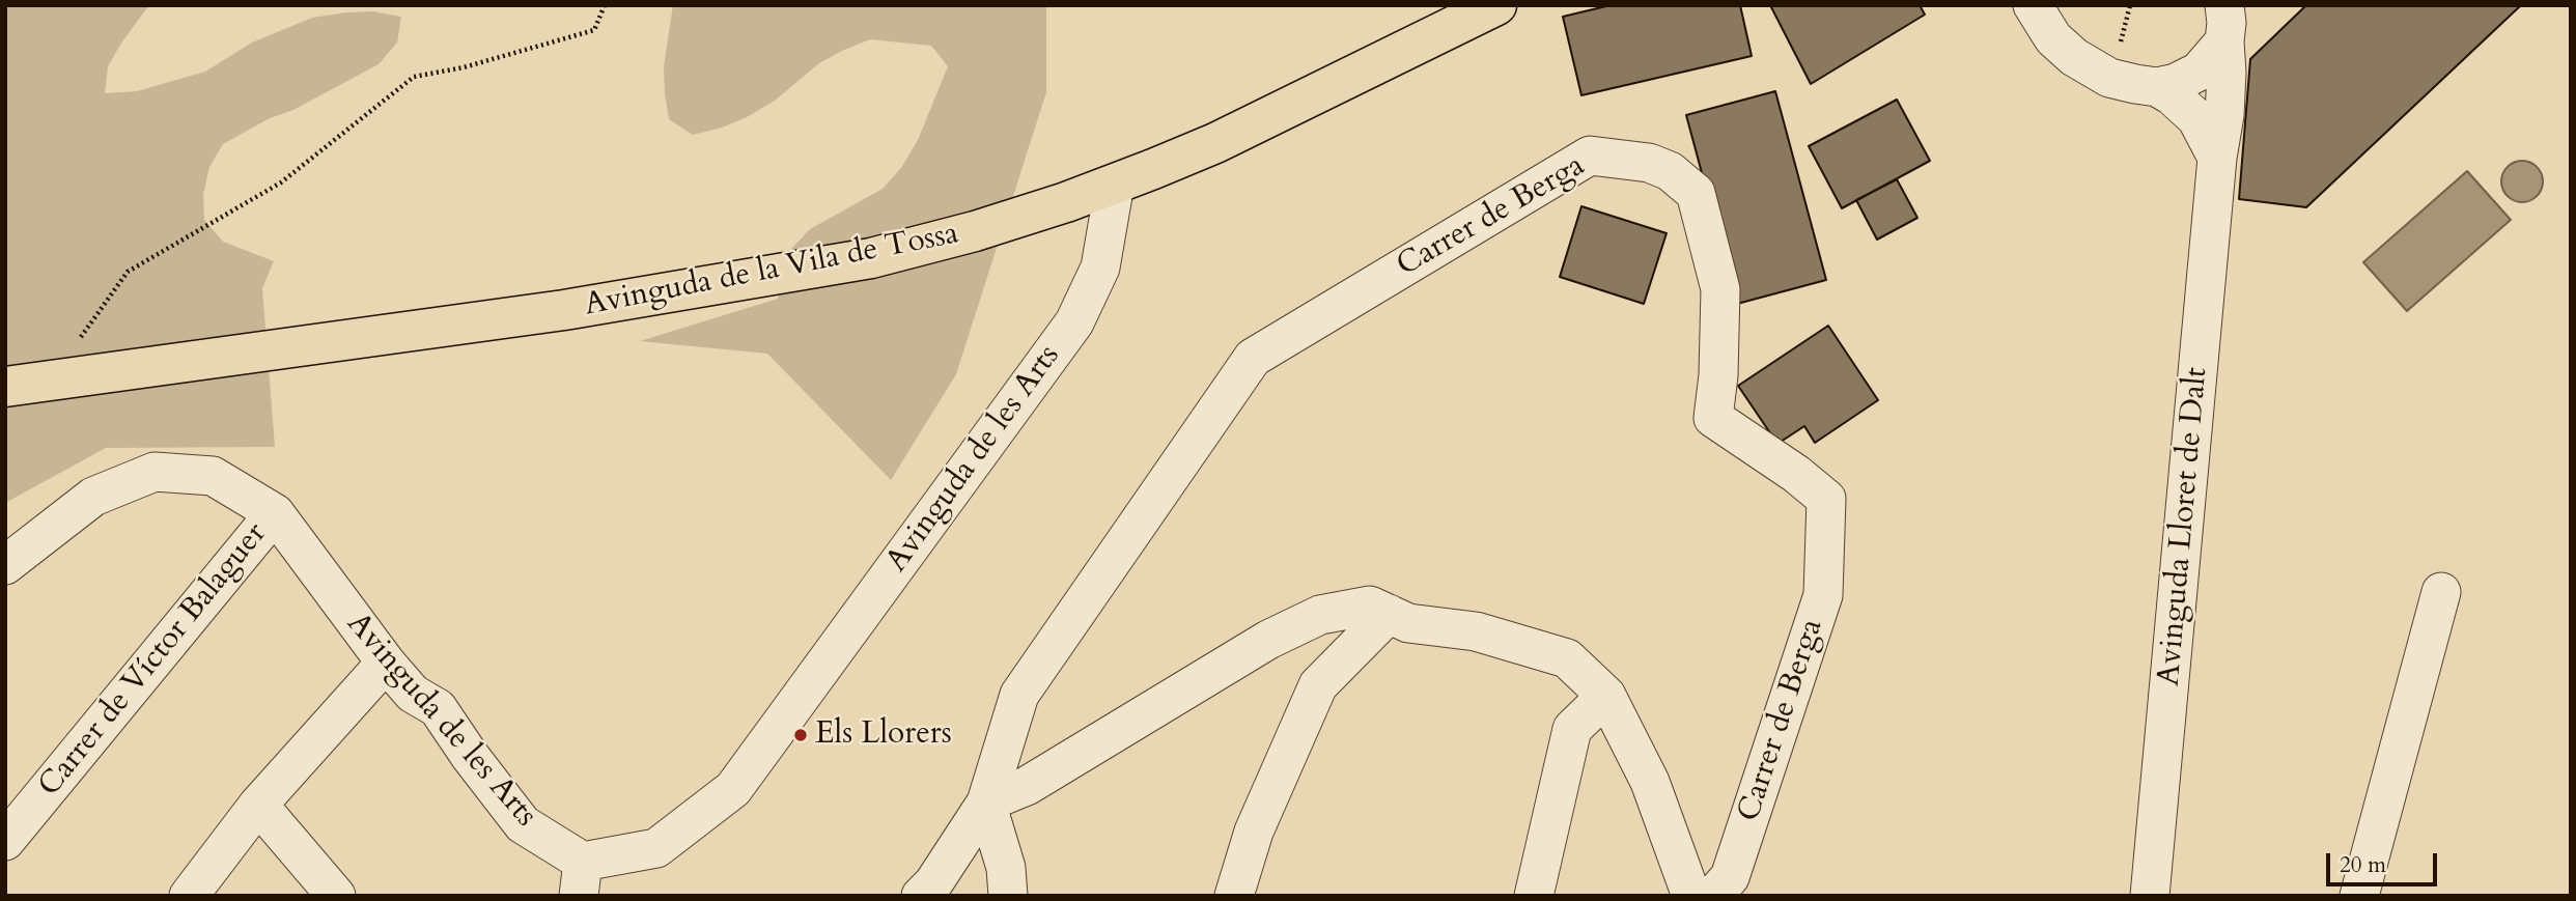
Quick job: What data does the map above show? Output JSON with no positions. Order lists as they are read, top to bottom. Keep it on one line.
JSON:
{"streets":{"main road":["Avinguda de la Vila de Tossa"],"street":["Carrer de Berga","Avinguda de les Arts","Avinguda Lloret de Dalt","Carrer de Víctor Balaguer"]},"crossings":[["Avinguda de la Vila de Tossa","Avinguda de les Arts"],["Avinguda de les Arts","Carrer de Víctor Balaguer"]],"places":["Els Llorers"],"scale_bar":"20 m"}
